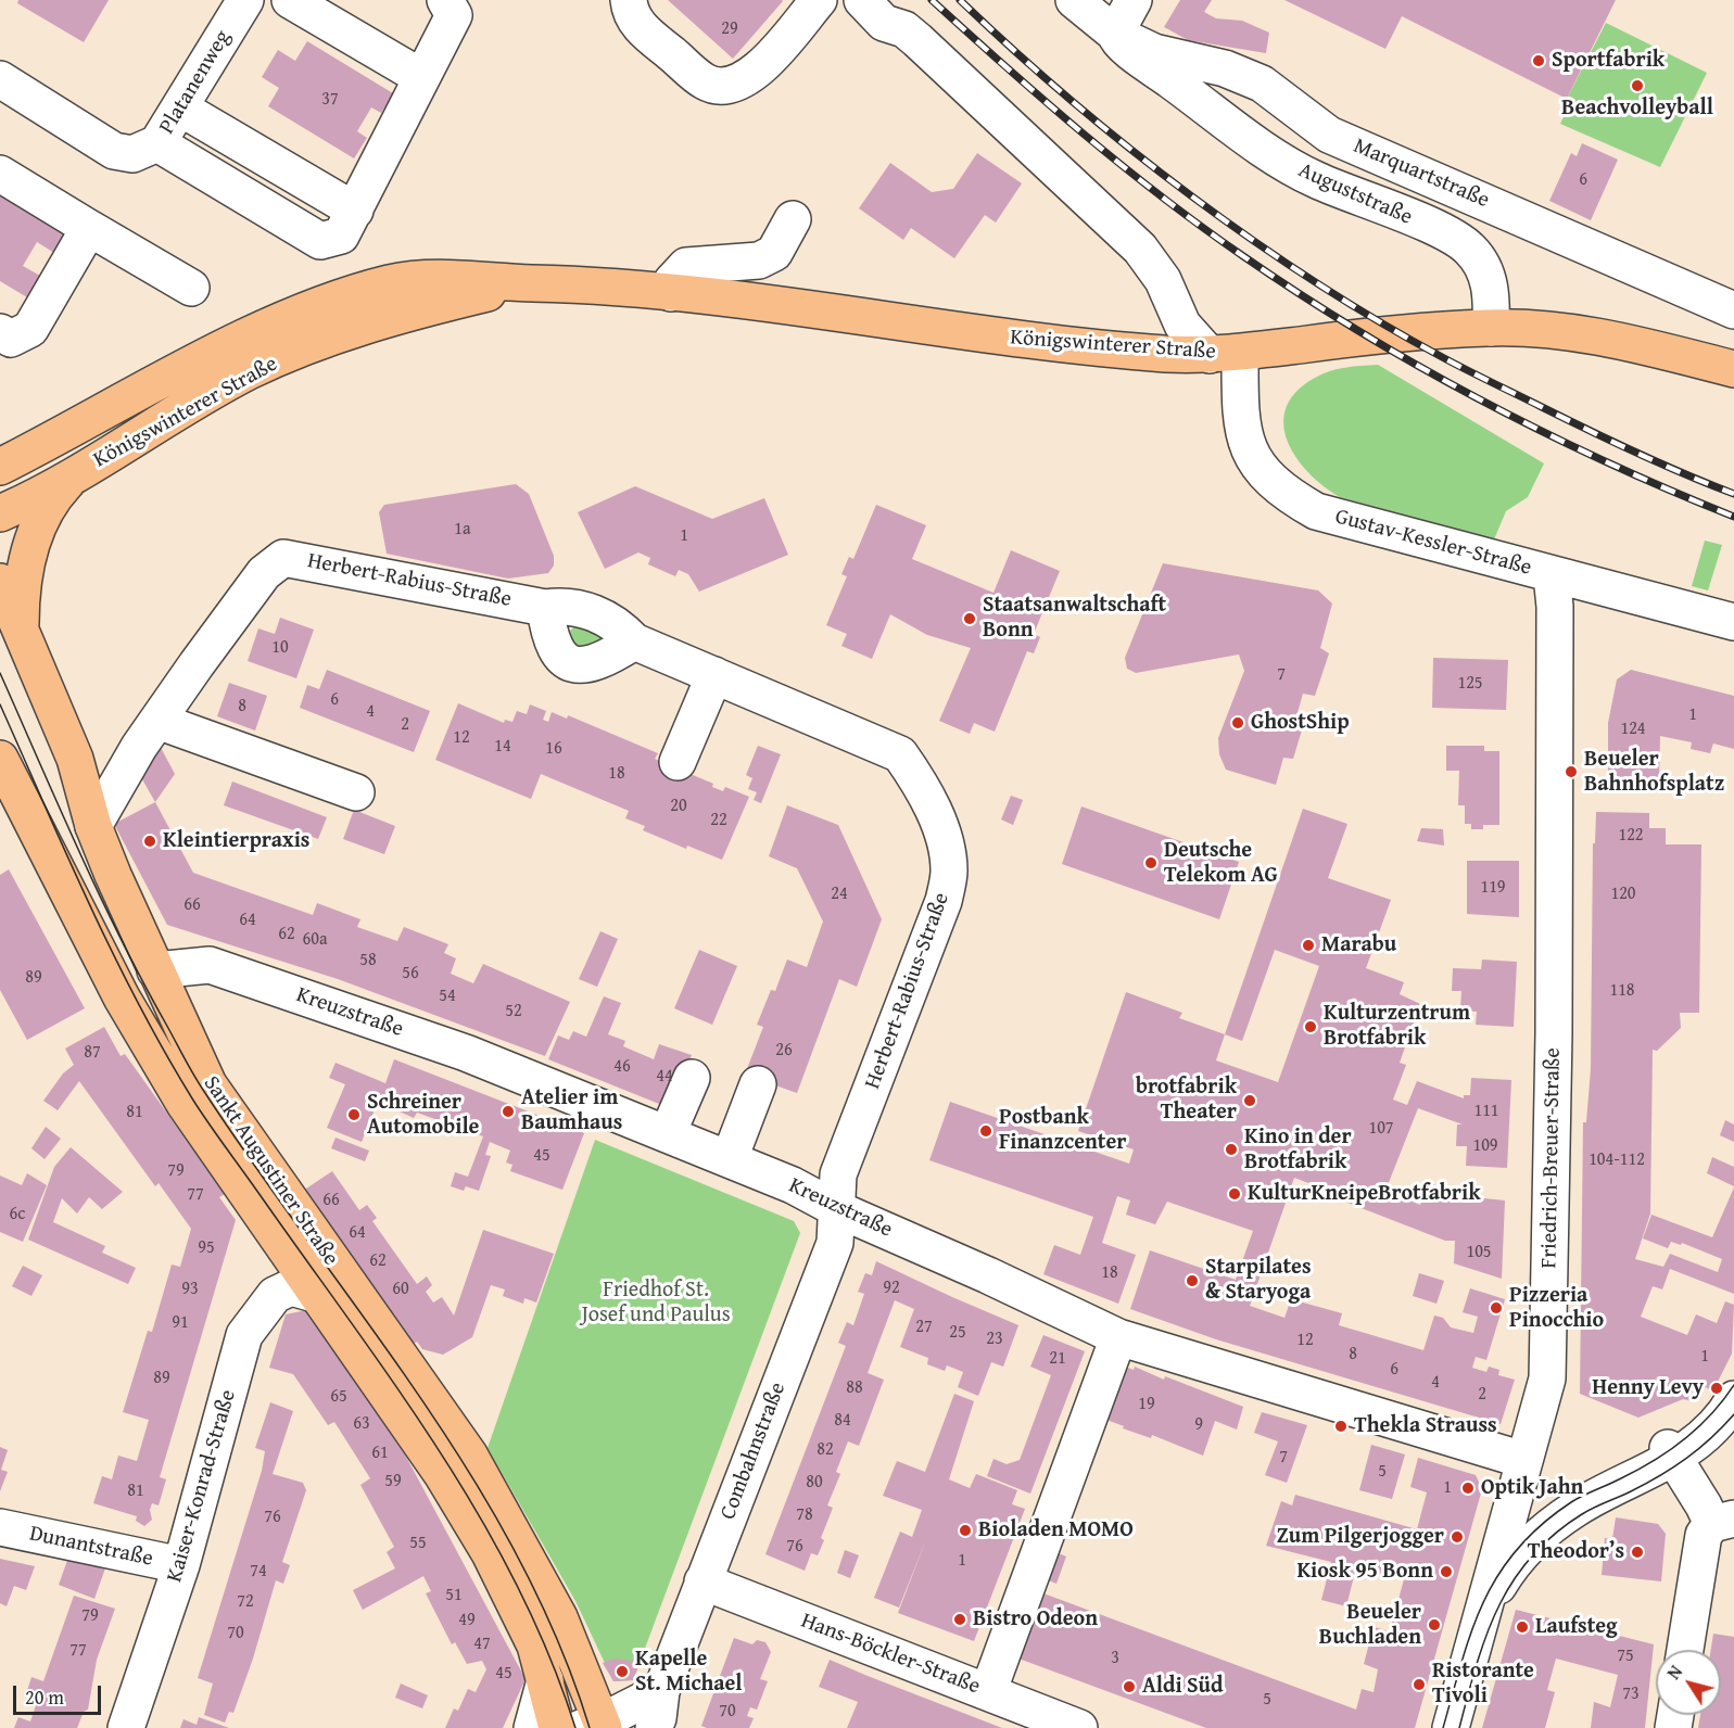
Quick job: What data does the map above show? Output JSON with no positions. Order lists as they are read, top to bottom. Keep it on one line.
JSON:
{"streets":{"main road":["Königswinterer Straße","Sankt Augustiner Straße"],"street":["Platanenweg","Marquartstraße","Auguststraße","Gustav-Kessler-Straße","Herbert-Rabius-Straße","Kreuzstraße","Friedrich-Breuer-Straße","Combahnstraße","Kaiser-Konrad-Straße","Dunantstraße","Hans-Böckler-Straße"]},"crossings":[["Marquartstraße","Auguststraße"],["Auguststraße","Königswinterer Straße"],["Königswinterer Straße","Gustav-Kessler-Straße"],["Gustav-Kessler-Straße","Friedrich-Breuer-Straße"],["Herbert-Rabius-Straße","Kreuzstraße"],["Herbert-Rabius-Straße","Sankt Augustiner Straße"],["Herbert-Rabius-Straße","Combahnstraße"],["Kreuzstraße","Friedrich-Breuer-Straße"],["Kreuzstraße","Sankt Augustiner Straße"],["Kreuzstraße","Combahnstraße"],["Sankt Augustiner Straße","Kaiser-Konrad-Straße"],["Combahnstraße","Hans-Böckler-Straße"],["Kaiser-Konrad-Straße","Dunantstraße"]],"parks":["Friedhof St. Josef und Paulus"],"places":["Sportfabrik","Beachvolleyball","Staatsanwaltschaft Bonn","GhostShip","Beueler Bahnhofsplatz","Kleintierpraxis","Deutsche Telekom AG","Marabu","Kulturzentrum Brotfabrik","brotfabrik Theater","Atelier im Baumhaus","Schreiner Automobile","Postbank Finanzcenter","Kino in der Brotfabrik","KulturKneipeBrotfabrik","Starpilates & Staryoga","Pizzeria Pinocchio","Henny Levy","Thekla Strauss","Optik Jahn","Bioladen MOMO","Zum Pilgerjogger","Theodor’s","Kiosk 95 Bonn","Bistro Odeon","Beueler Buchladen","Laufsteg","Kapelle St. Michael","Ristorante Tivoli","Aldi Süd"],"house_numbers":["29","37","6","1a","1","10","7","125","6","8","4","1","2","124","12","14","16","18","20","22","122","119","24","120","66","64","62","60a","58","56","89","118","54","52","26","87","46","44","111","81","107","109","45","104-112","79","77","66","6c","64","95","105","62","18","92","93","60","91","27","25","23","12","8","1","21","6","89","4","88","2","65","19","84","63","9","82","61","7","5","59","80","1","81","78","76","55","76","1","74","51","72","79","49","70","47","77","75","3","45","73","5","70"],"scale_bar":"20 m","north":"top left"}
